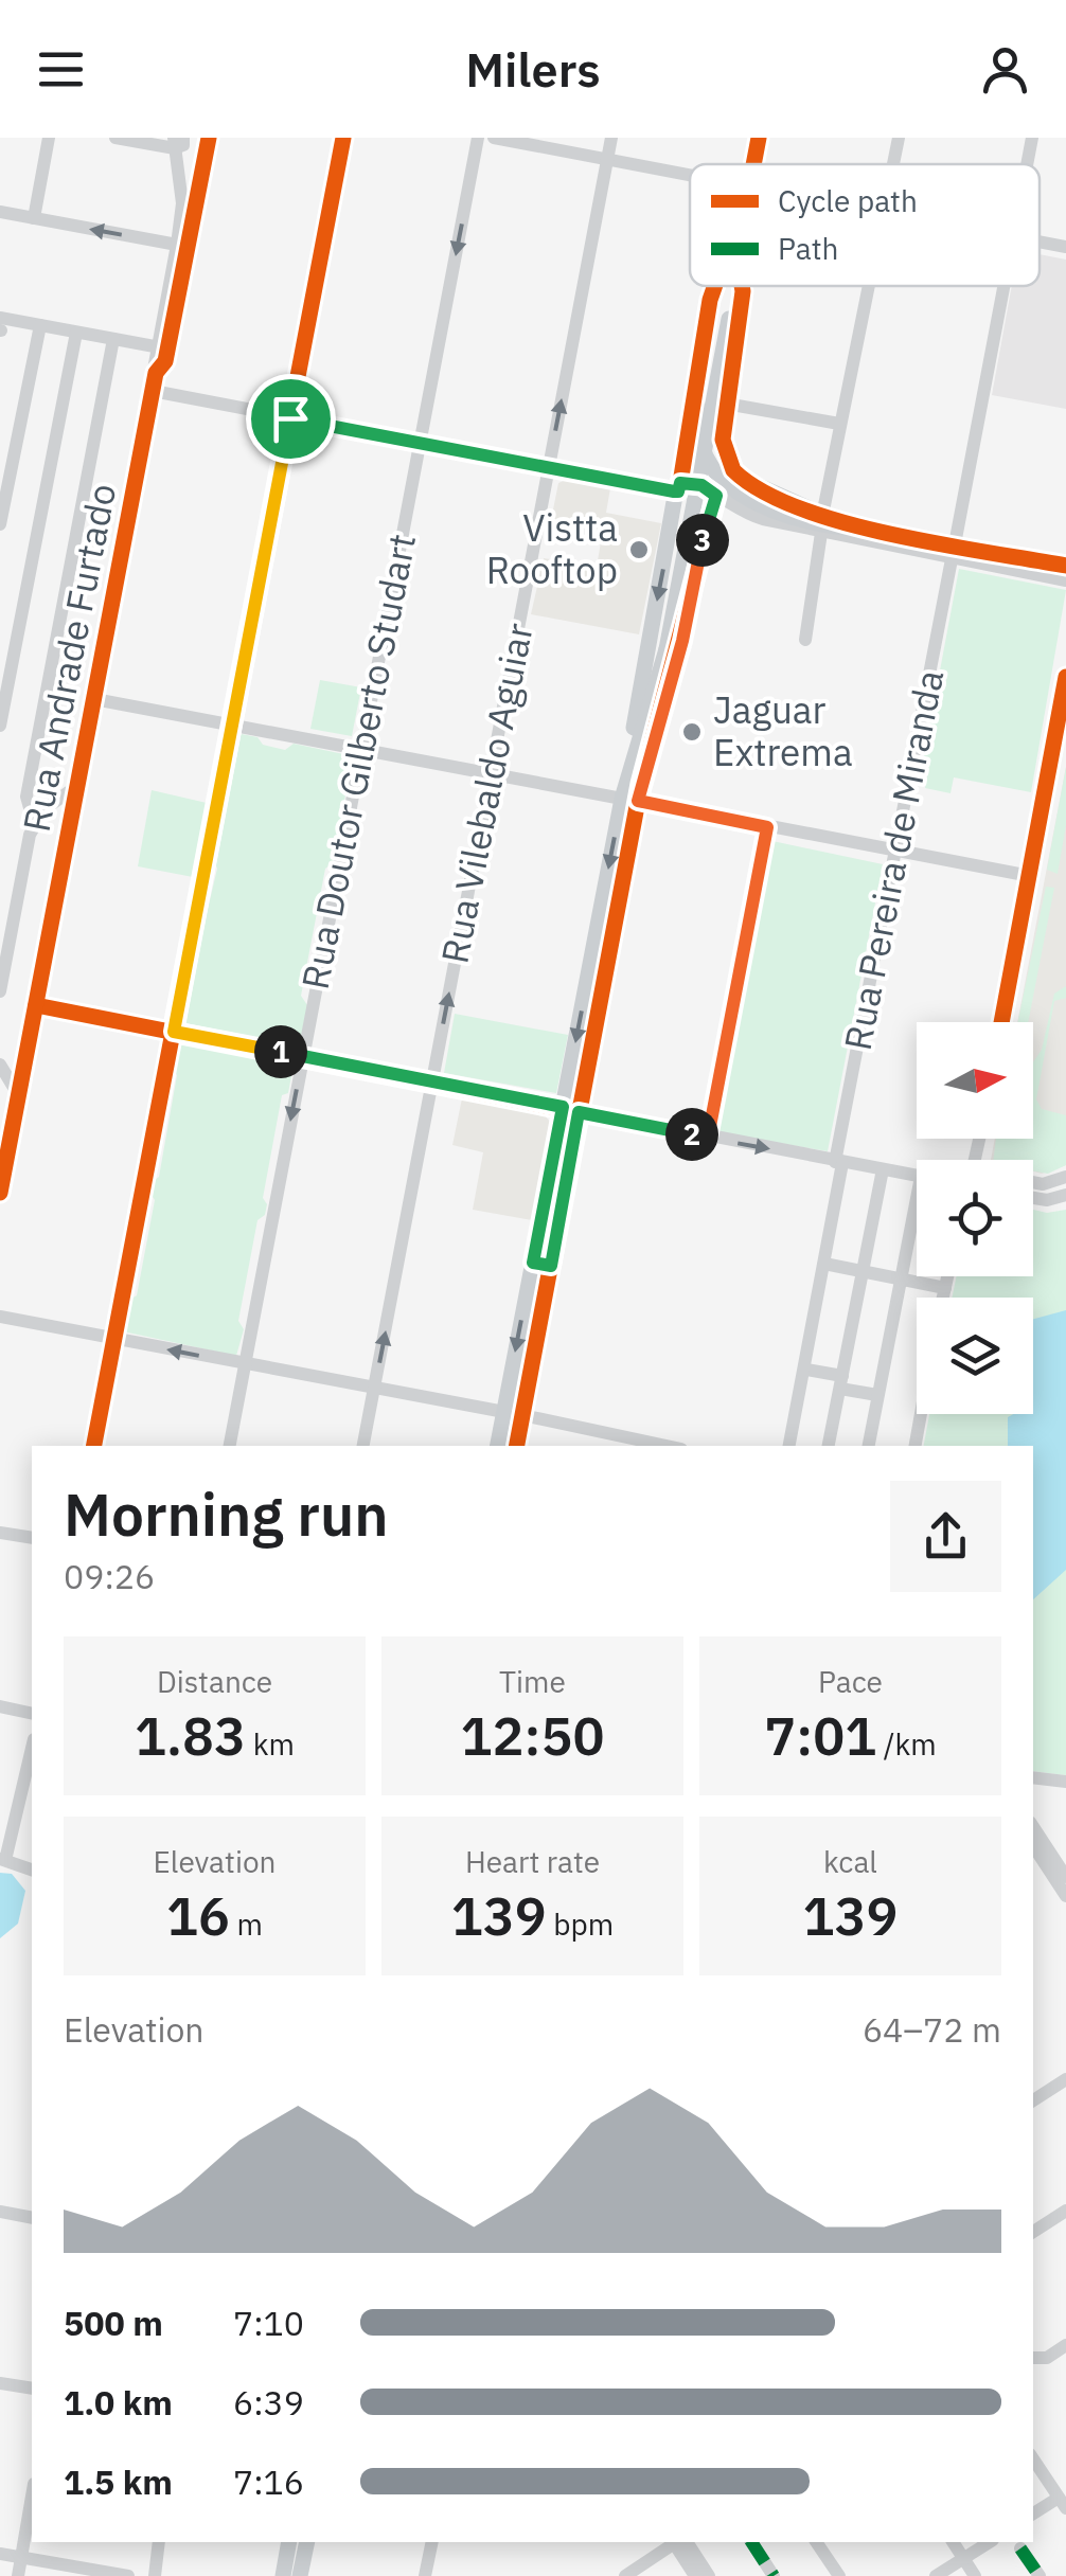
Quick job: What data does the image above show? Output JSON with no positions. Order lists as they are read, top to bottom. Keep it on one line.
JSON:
{"streets":{"street":["Rua Andrade Furtado","Rua Doutor Gilberto Studart","Rua Vilebaldo Aguiar","Rua Pereira de Miranda"]},"one_way":["Rua Doutor Gilberto Studart","Rua Vilebaldo Aguiar"],"places":["Vistta Rooftop","Jaguar Extrema"],"legend":["Cycle path","Path"],"north":"right","page":{"header":"Milers","pins":["3","1","2"],"heading":["Morning run","09:26"],"stats":[["Distance","1.83 km"],["Time","12:50"],["Pace","7:01 /km"],["Elevation","16 m"],["Heart rate","139 bpm"],["kcal","139"]],"chart":["Elevation","64–72 m"],"list":[{"name":"500 m","note":"7:10"},{"name":"1.0 km","note":"6:39"},{"name":"1.5 km","note":"7:16"}]}}
